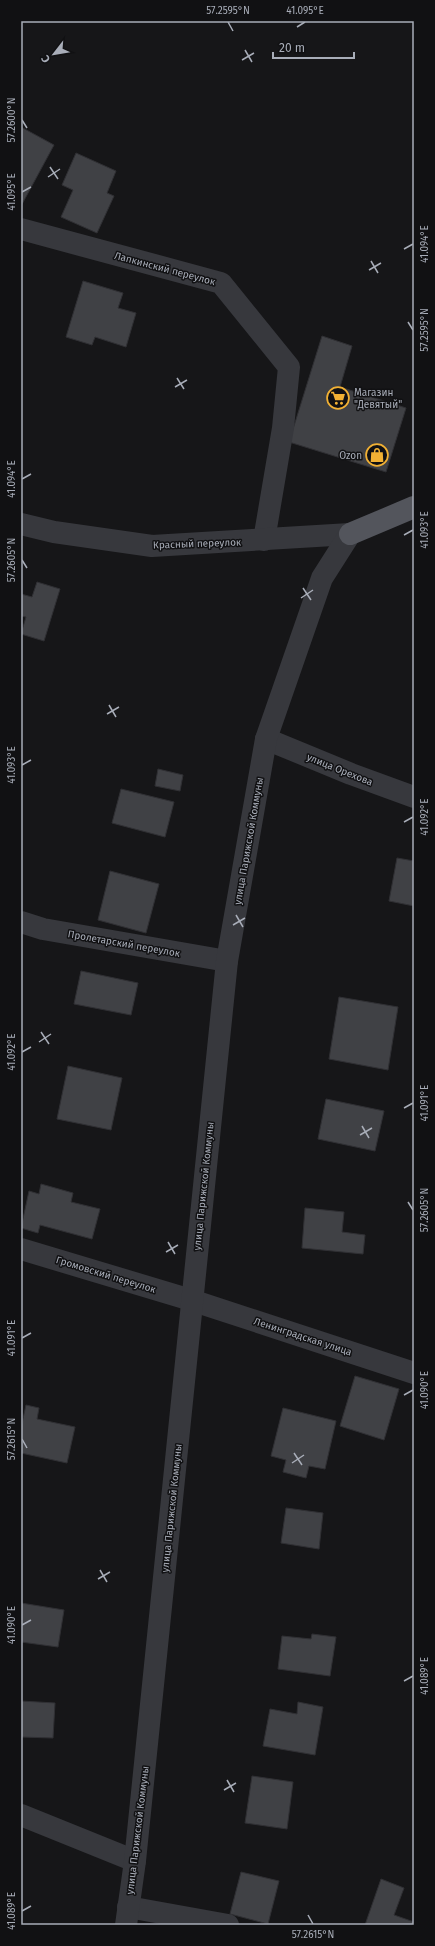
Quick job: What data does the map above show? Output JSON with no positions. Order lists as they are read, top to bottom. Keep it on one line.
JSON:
{"streets":{"street":["Лапкинский переулок","Красный переулок","улица Орехова","улица Парижской Коммуны","Пролетарский переулок","Громовский переулок","Ленинградская улица"]},"crossings":[["Лапкинский переулок","Красный переулок"],["Красный переулок","улица Парижской Коммуны"],["улица Орехова","улица Парижской Коммуны"],["улица Парижской Коммуны","Пролетарский переулок"],["улица Парижской Коммуны","Громовский переулок"],["улица Парижской Коммуны","Ленинградская улица"],["Громовский переулок","Ленинградская улица"]],"places":{"supermarket":["Магазин \"Девятый\""],"shop":["Ozon"]},"scale_bar":"20 m","north":"bottom left","coordinates":["57.2595°N","41.095°E","57.2600°N","41.094°E","41.093°E","57.2605°N","41.092°E","41.091°E","41.090°E","57.2615°N","41.089°E"]}
